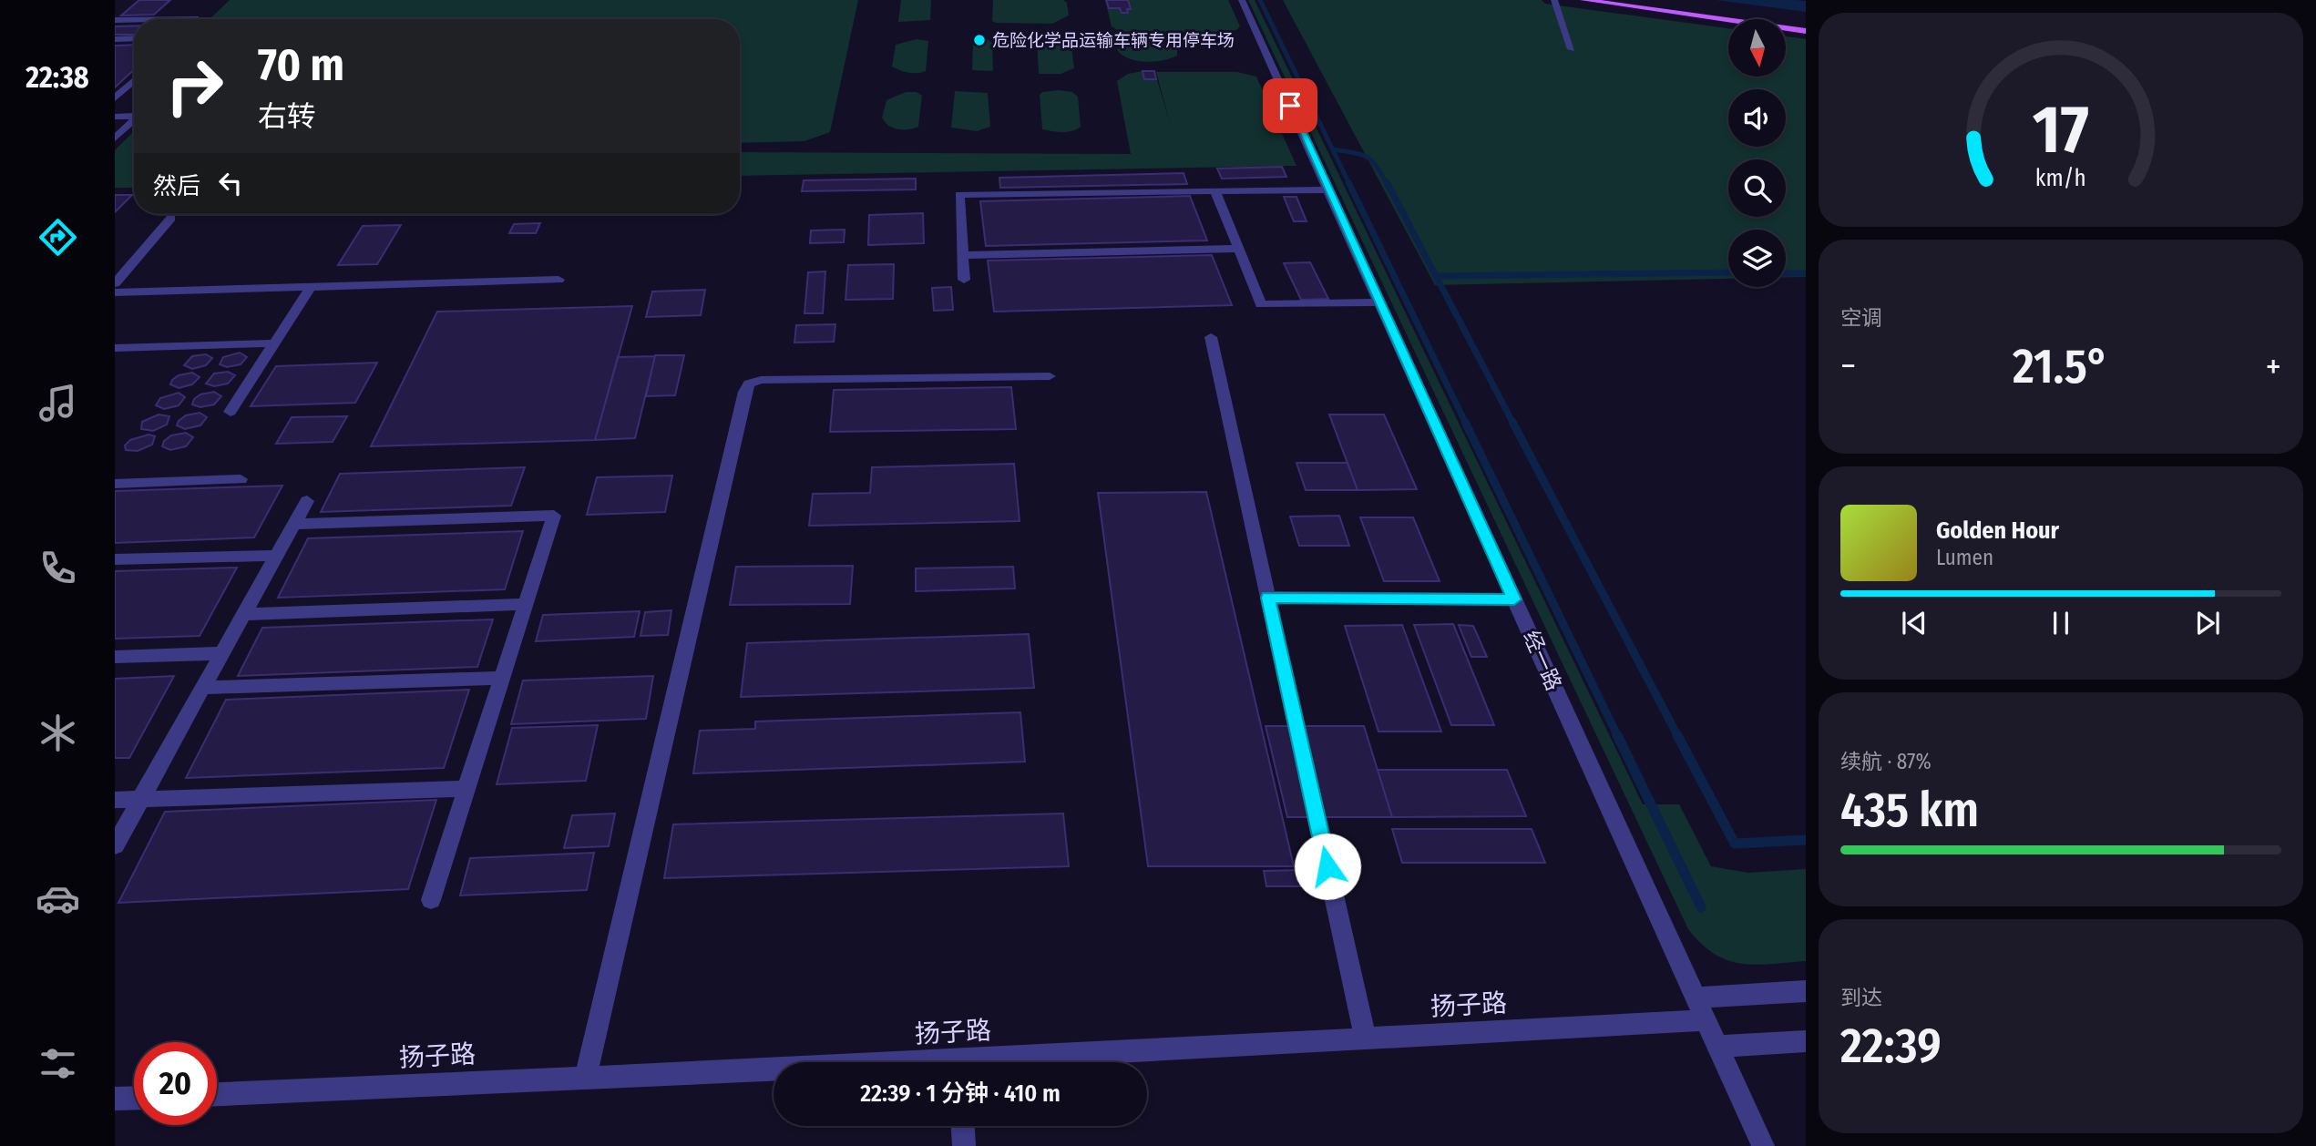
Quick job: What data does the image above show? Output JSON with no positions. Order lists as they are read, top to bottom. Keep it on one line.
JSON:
{"streets":{"street":["经一路","扬子路"]},"crossings":[["经一路","扬子路"]],"places":["危险化学品运输车辆专用停车场"],"north":"bottom","page":{"tabs":"22:38","turn":["70 m","右转"],"then":"然后","tile":["空调",["续航 · 87%","435 km"],["到达","22:39"]],"heat":["−","21.5°","+"],"song":["Golden Hour","Lumen"],"limit":"20","trip":"22:39 · 1 分钟 · 410 m","gauge":["17","km/h"]}}
